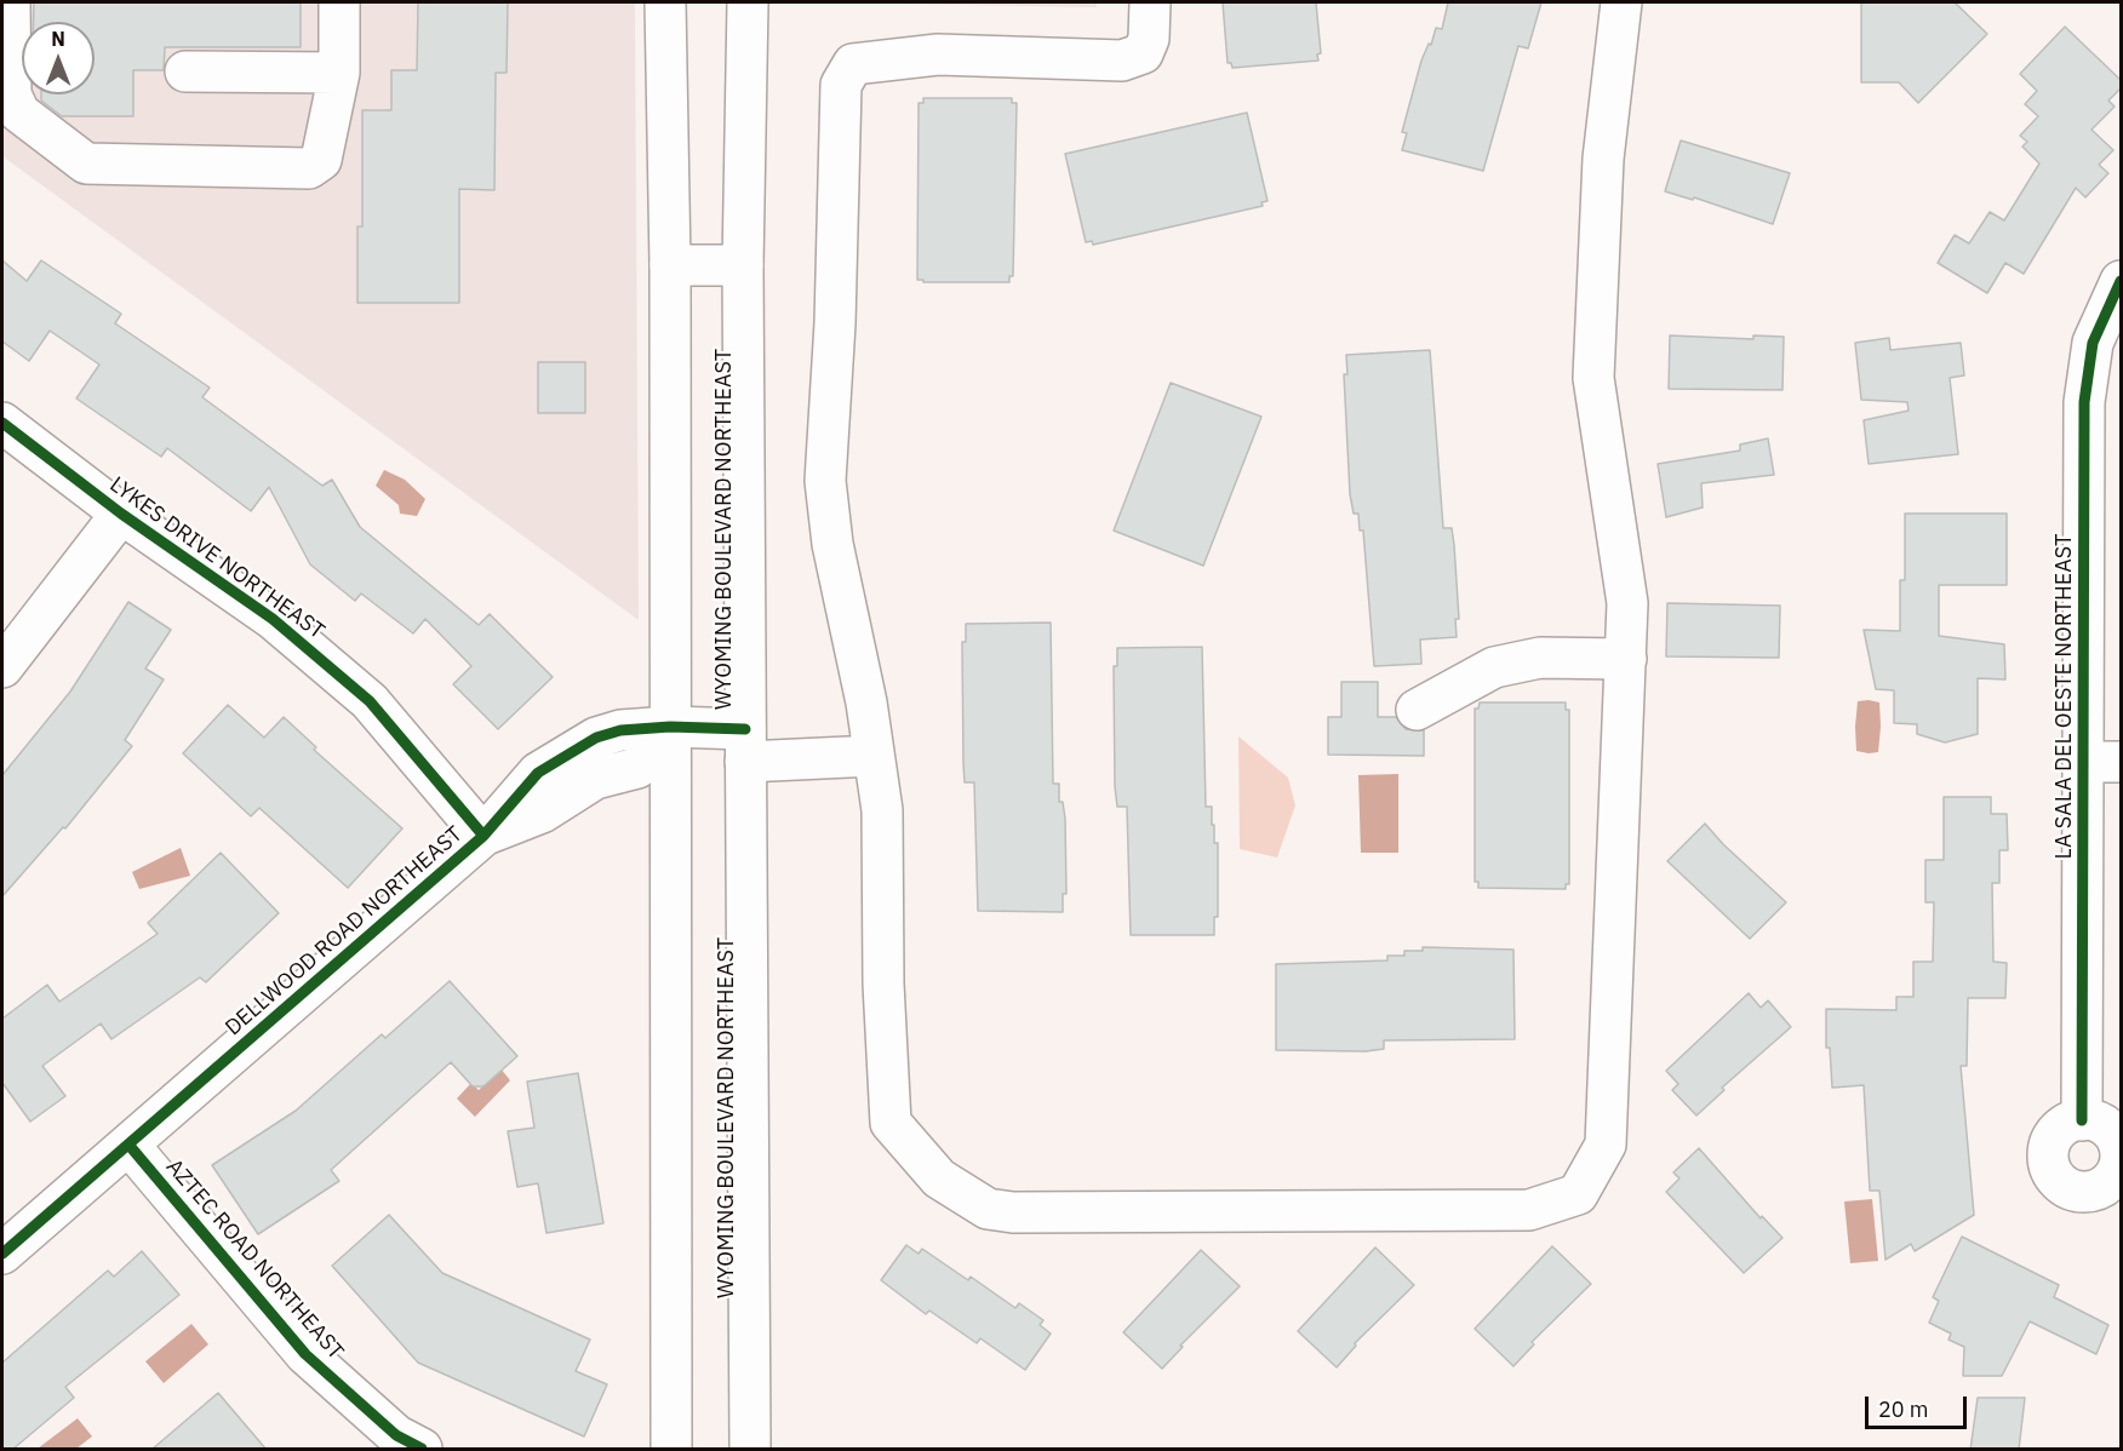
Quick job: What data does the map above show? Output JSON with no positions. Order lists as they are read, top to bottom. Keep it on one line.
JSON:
{"streets":{"street":["WYOMING BOULEVARD NORTHEAST","LYKES DRIVE NORTHEAST","LA SALA DEL OESTE NORTHEAST","DELLWOOD ROAD NORTHEAST","AZTEC ROAD NORTHEAST"]},"crossings":[["LYKES DRIVE NORTHEAST","DELLWOOD ROAD NORTHEAST"],["DELLWOOD ROAD NORTHEAST","AZTEC ROAD NORTHEAST"]],"scale_bar":"20 m","north":"top"}
